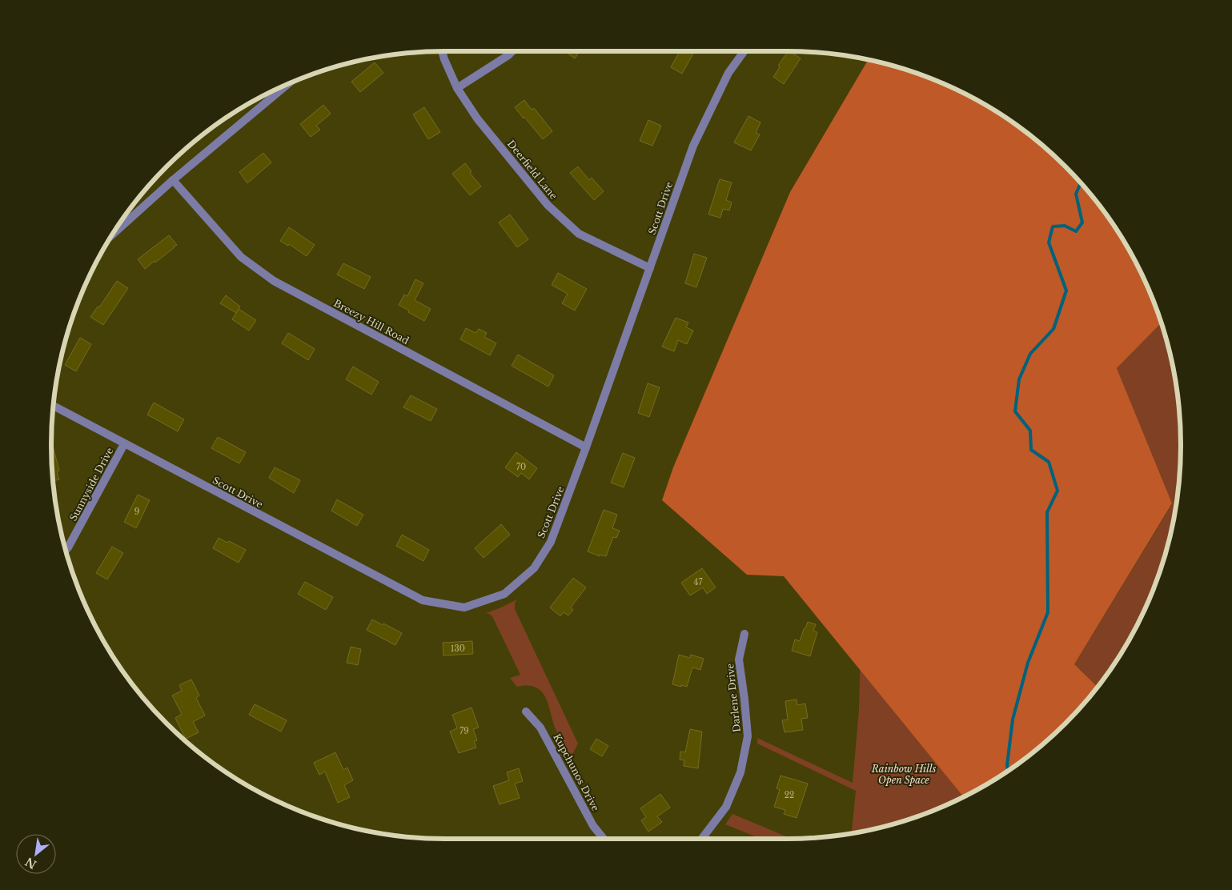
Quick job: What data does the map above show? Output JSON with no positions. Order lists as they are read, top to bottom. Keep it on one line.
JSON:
{"streets":{"street":["Deerfield Lane","Scott Drive","Breezy Hill Road","Sunnyside Drive","Darlene Drive","Kupchunos Drive"]},"crossings":[["Deerfield Lane","Scott Drive"],["Scott Drive","Breezy Hill Road"],["Scott Drive","Sunnyside Drive"]],"parks":["Rainbow Hills Open Space"],"house_numbers":["70","9","47","130","79","22"],"north":"bottom left"}
